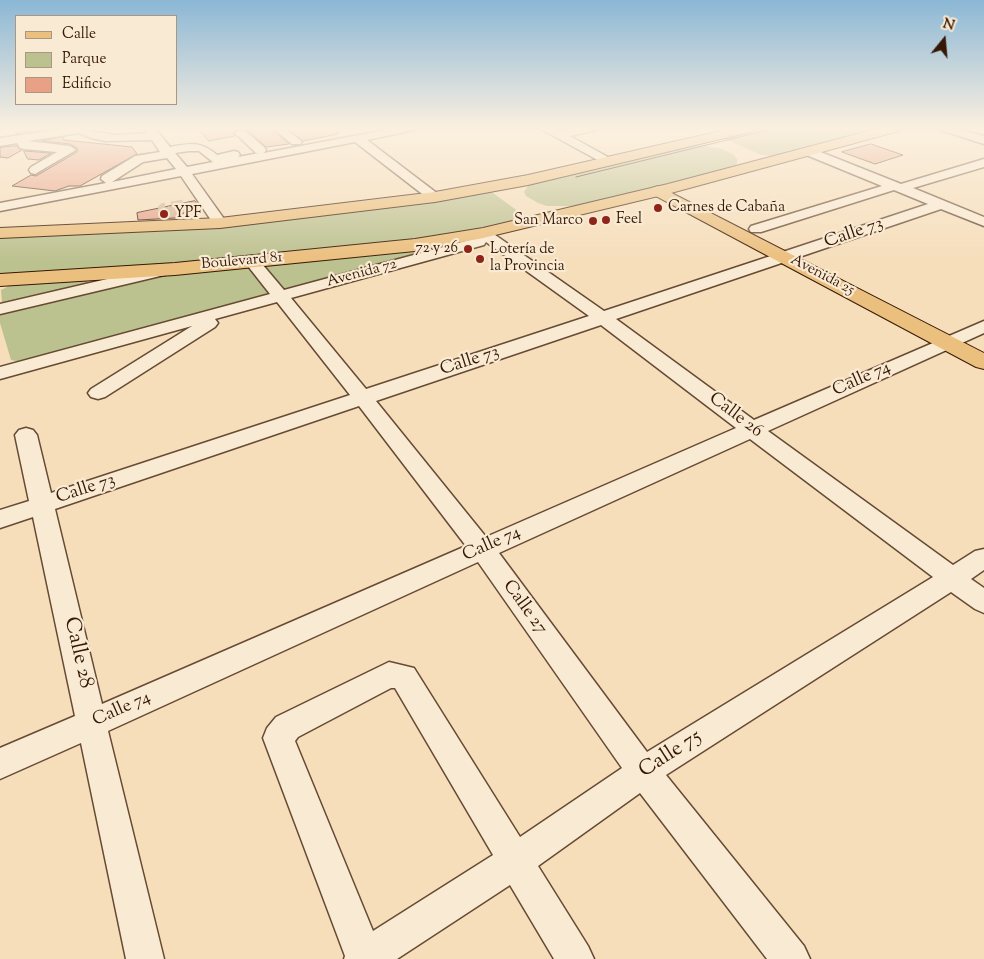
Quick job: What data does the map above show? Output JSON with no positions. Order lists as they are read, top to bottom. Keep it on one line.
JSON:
{"streets":{"main road":["Boulevard 81","Avenida 72","Avenida 25"],"street":["Calle 73","Calle 74","Calle 26","Calle 27","Calle 28","Calle 75"]},"crossings":[["Calle 73","Avenida 25"],["Calle 73","Calle 26"],["Calle 73","Calle 27"],["Calle 73","Calle 28"],["Boulevard 81","Avenida 72"],["Boulevard 81","Calle 26"],["Boulevard 81","Calle 27"],["Avenida 72","Avenida 25"],["Avenida 72","Calle 26"],["Avenida 72","Calle 27"],["Avenida 25","Calle 74"],["Calle 74","Calle 26"],["Calle 74","Calle 27"],["Calle 74","Calle 28"],["Calle 26","Calle 75"],["Calle 27","Calle 75"]],"places":["Carnes de Cabaña","YPF","Feel","San Marco","72 y 26","Lotería de la Provincia"],"legend":["Calle","Parque","Edificio"],"north":"top"}
